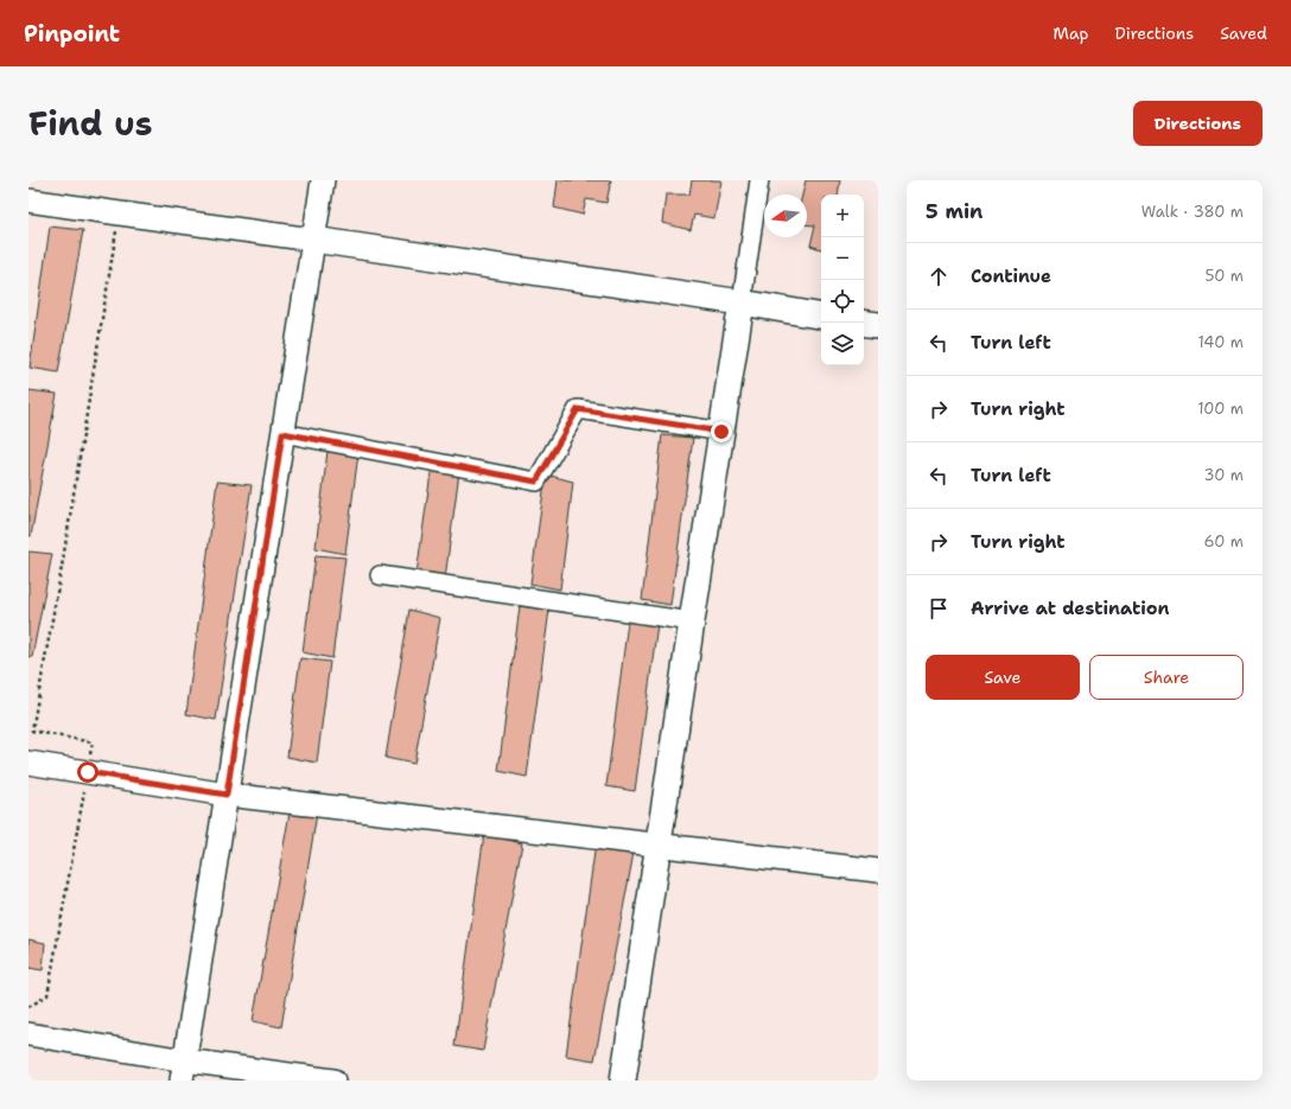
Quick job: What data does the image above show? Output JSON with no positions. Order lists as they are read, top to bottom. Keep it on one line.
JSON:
{"north":"left","page":{"header":"Pinpoint","nav":["Map","Directions","Saved"],"title":"Find us","buttons":["Directions",["Save","Share"]],"heading":["5 min","Walk · 380 m"],"map_buttons":["+","−"],"list":[["Continue","50 m"],["Turn left","140 m"],["Turn right","100 m"],["Turn left","30 m"],["Turn right","60 m"],"Arrive at destination"]}}
